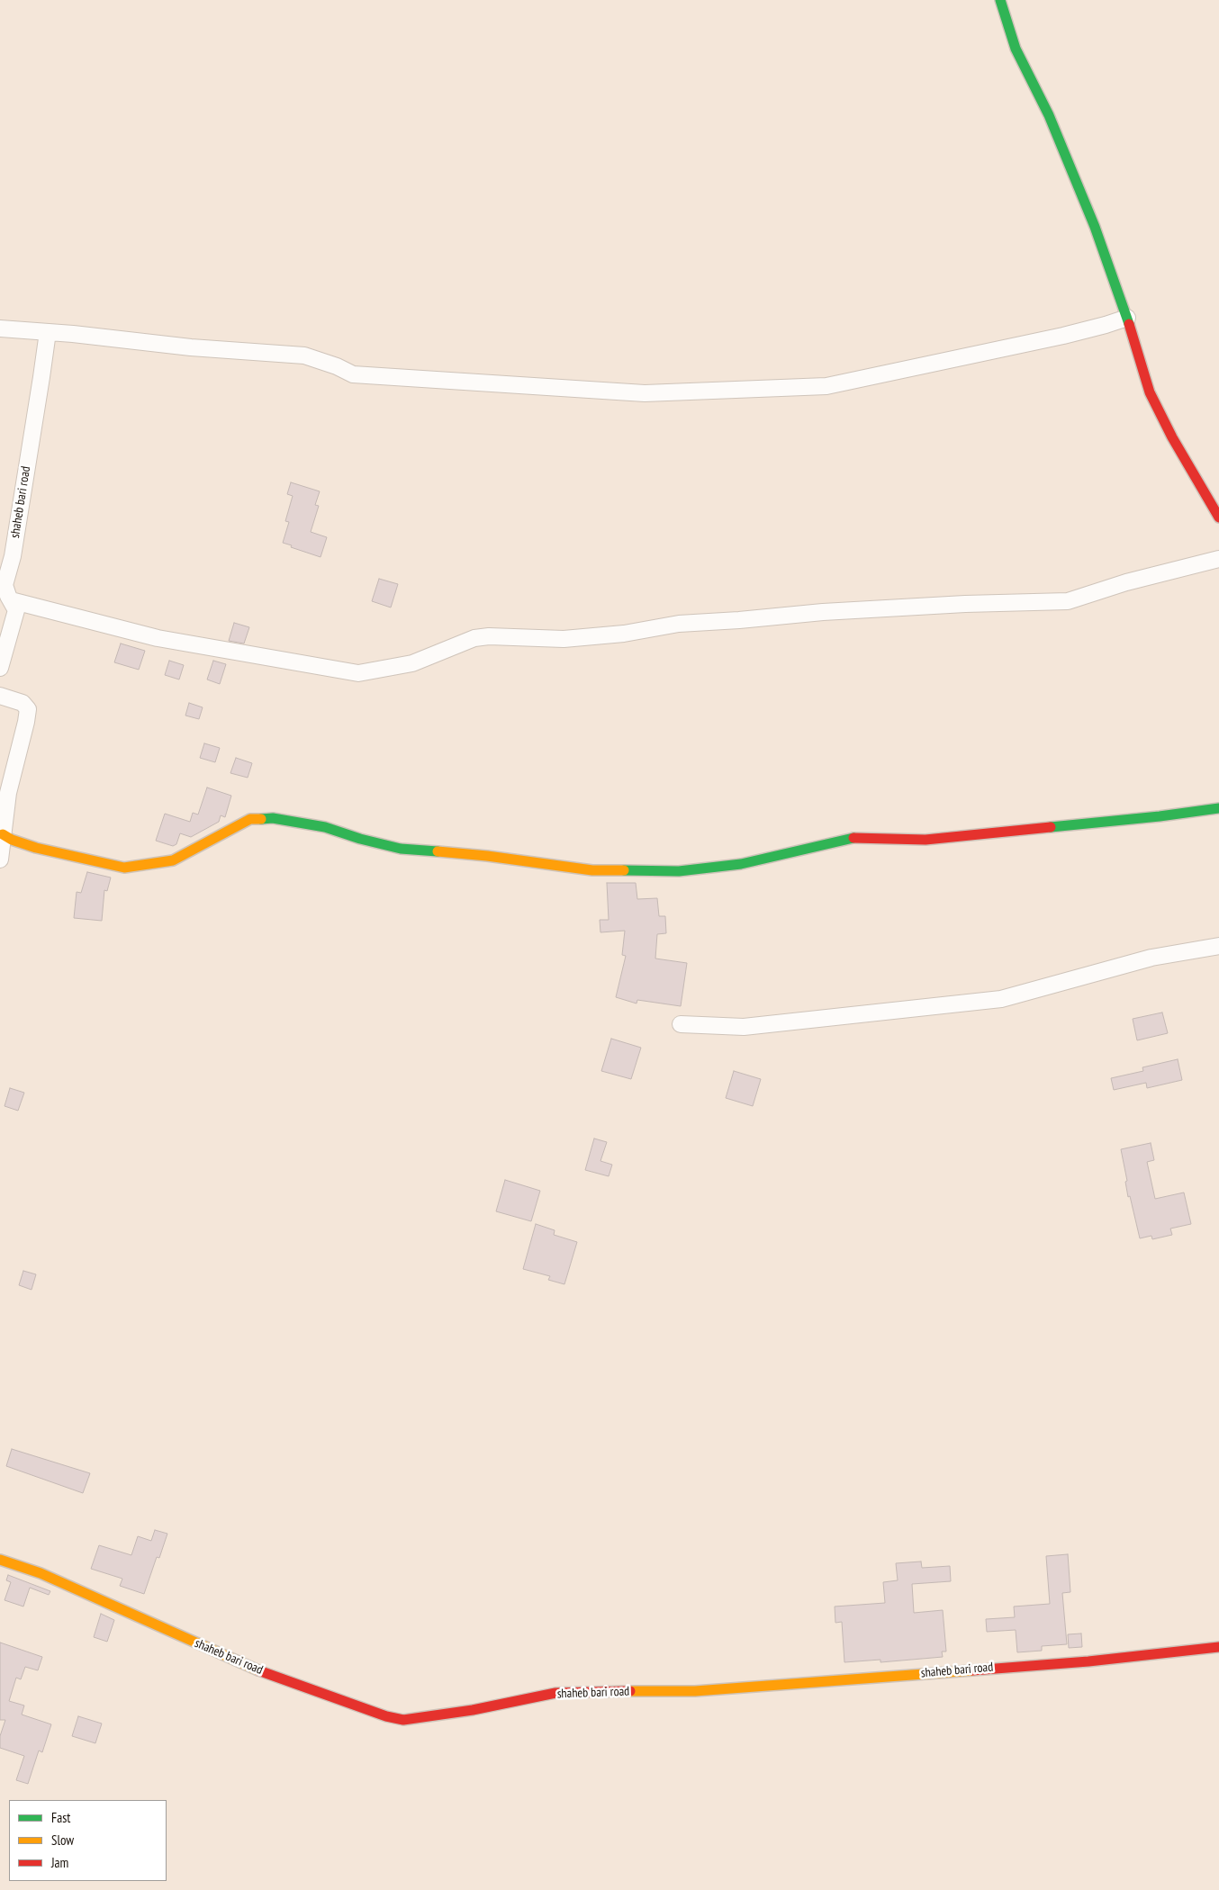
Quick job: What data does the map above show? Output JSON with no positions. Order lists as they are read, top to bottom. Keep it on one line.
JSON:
{"streets":{"street":["shaheb bari road"]},"legend":["Fast","Slow","Jam"]}
